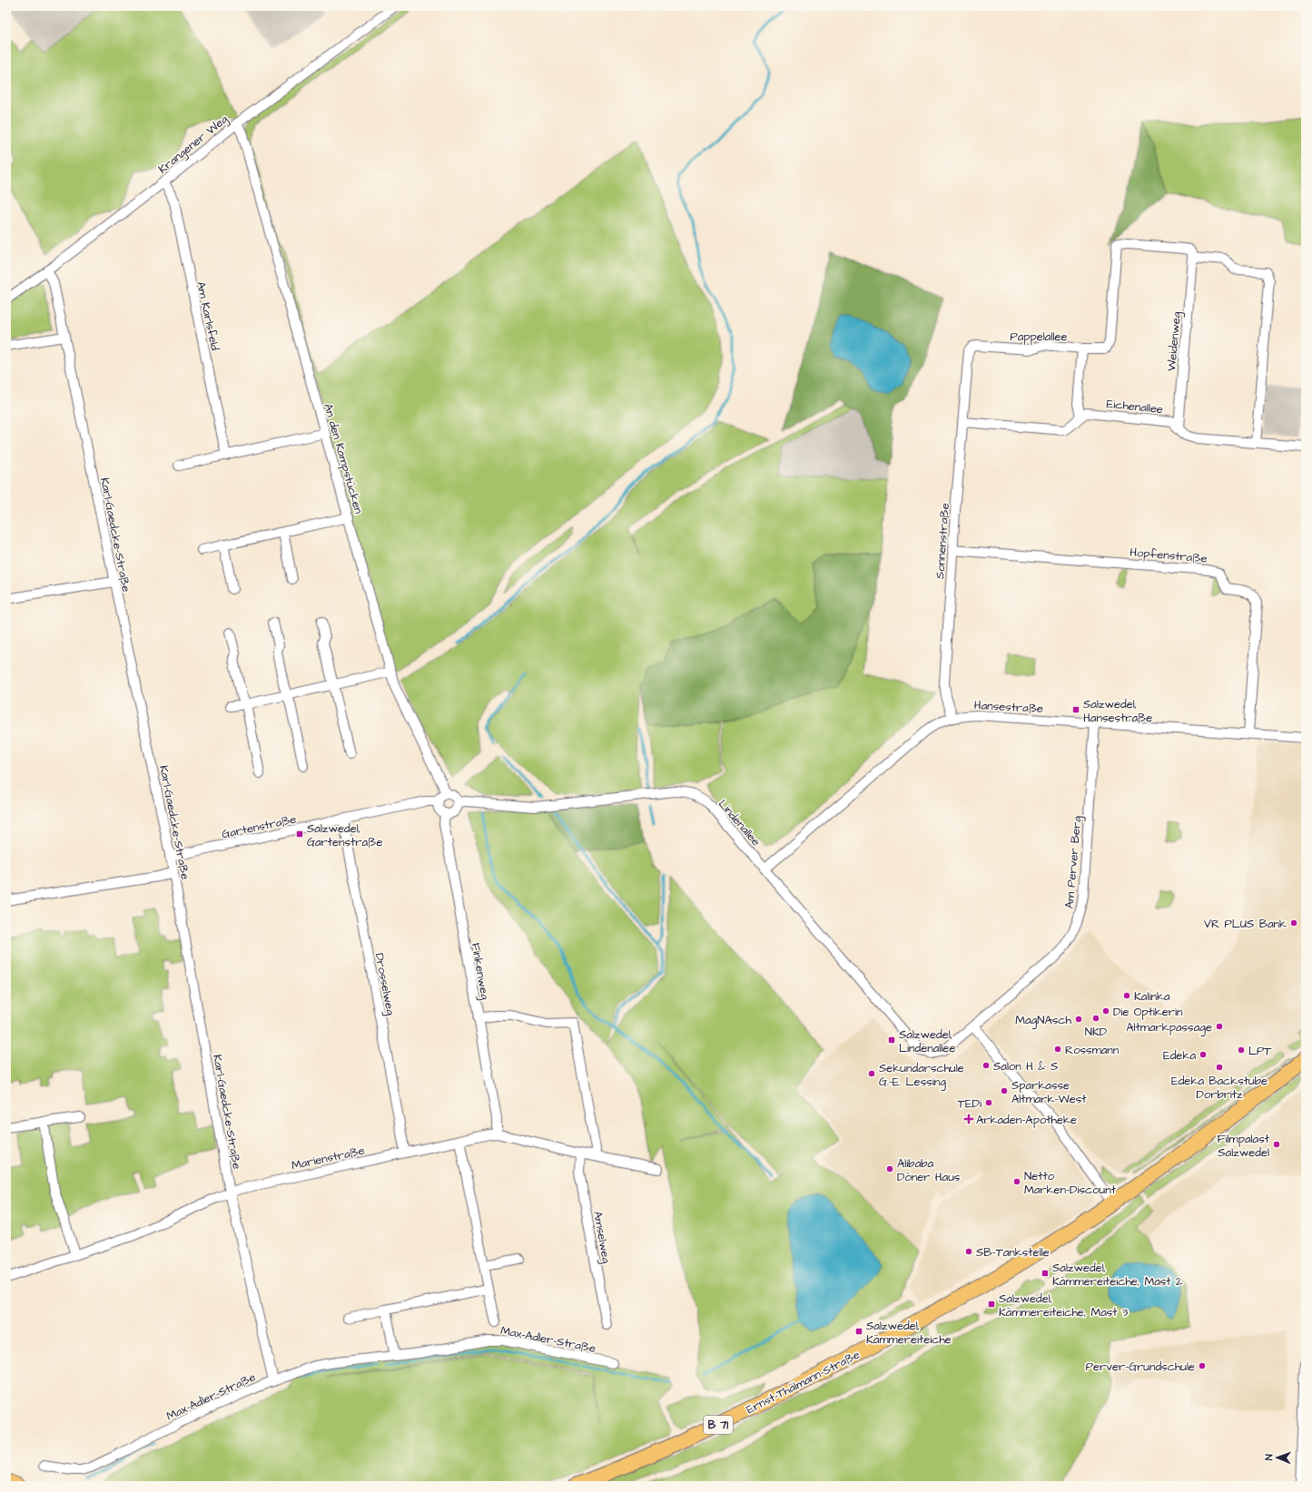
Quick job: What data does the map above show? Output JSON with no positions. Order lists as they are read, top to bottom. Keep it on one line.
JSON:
{"streets":{"main road":["Ernst-Thälmann-Straße","B 71"],"street":["Krangener Weg","Am Karlsfeld","Pappelallee","Weidenweg","Eichenallee","An den Kampstücken","Karl-Gaedcke-Straße","Sonnenstraße","Hopfenstraße","Hansestraße","Lindenallee","Gartenstraße","Am Perver Berg","Finkenweg","Drosselweg","Marienstraße","Amselweg","Max-Adler-Straße"]},"crossings":[["Krangener Weg","Am Karlsfeld"],["Krangener Weg","An den Kampstücken"],["Krangener Weg","Karl-Gaedcke-Straße"],["Pappelallee","Weidenweg"],["Pappelallee","Eichenallee"],["Pappelallee","Sonnenstraße"],["Weidenweg","Eichenallee"],["An den Kampstücken","Lindenallee"],["An den Kampstücken","Gartenstraße"],["An den Kampstücken","Finkenweg"],["Karl-Gaedcke-Straße","Gartenstraße"],["Karl-Gaedcke-Straße","Marienstraße"],["Karl-Gaedcke-Straße","Max-Adler-Straße"],["Sonnenstraße","Hopfenstraße"],["Sonnenstraße","Hansestraße"],["Hopfenstraße","Hansestraße"],["Hansestraße","Lindenallee"],["Hansestraße","Am Perver Berg"],["Lindenallee","Gartenstraße"],["Lindenallee","Am Perver Berg"],["Lindenallee","Finkenweg"],["Gartenstraße","Finkenweg"],["Gartenstraße","Drosselweg"],["Finkenweg","Marienstraße"],["Drosselweg","Marienstraße"],["Marienstraße","Amselweg"],["Marienstraße","Max-Adler-Straße"]],"places":{"transit":["Salzwedel, Hansestraße","Salzwedel, Gartenstraße","Salzwedel, Lindenallee","Salzwedel, Kämmereiteiche, Mast 2","Salzwedel, Kämmereiteiche, Mast 3","Salzwedel, Kämmereiteiche"],"other":["VR PLUS Bank","Kalinka","Die Optikerin","NKD","MagNAsch","Altmarkpassage","Rossmann","LPT","Edeka","Salon H & S","Edeka Backstube Dorbritz","Sekundarschule G.-E. Lessing","Sparkasse Altmark-West","TEDi","Filmpalast Salzwedel","Alibaba Döner Haus","Netto Marken-Discount","SB-Tankstelle","Perver-Grundschule"],"health":["Arkaden-Apotheke"]},"north":"left"}
